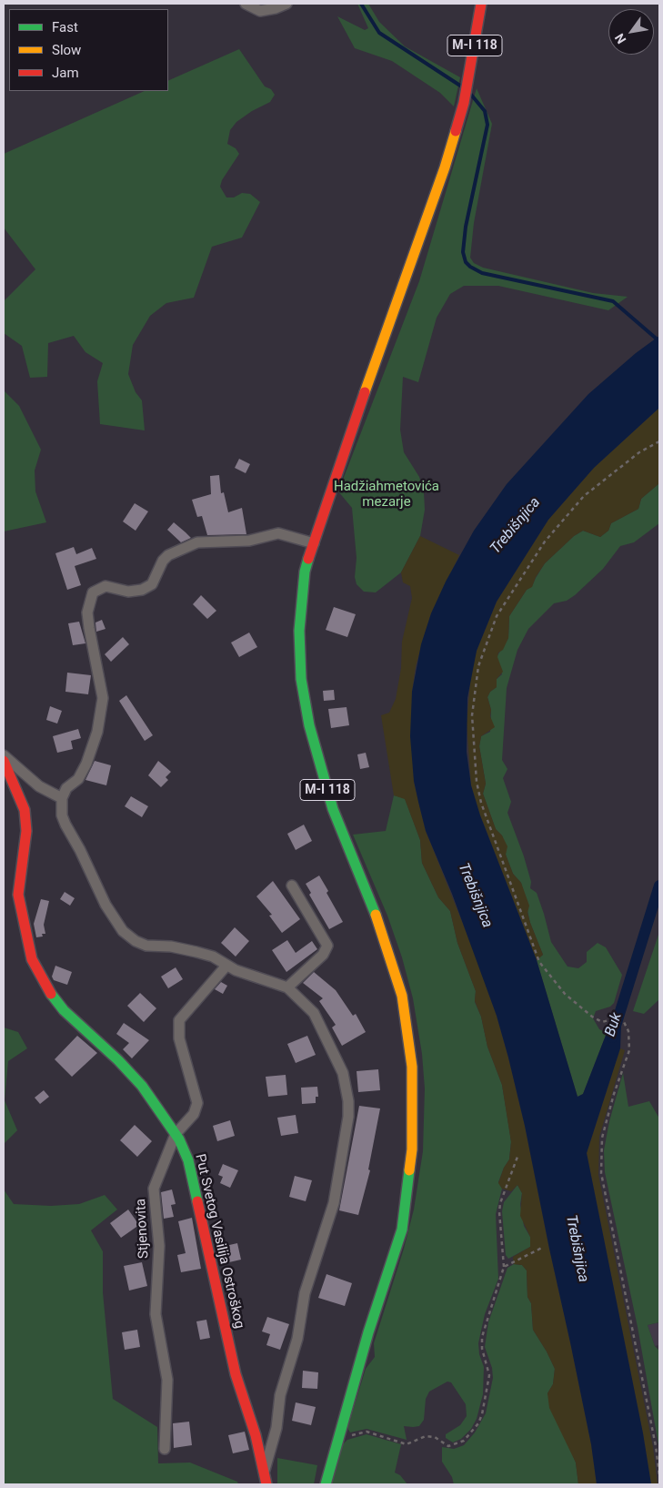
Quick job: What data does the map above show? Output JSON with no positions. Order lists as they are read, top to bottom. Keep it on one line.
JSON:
{"streets":{"main road":["M-I 118","Put Svetog Vasilija Ostroškog"],"street":["Stjenovita"]},"crossings":[["Stjenovita","Put Svetog Vasilija Ostroškog"]],"water":["Trebišnjica","Buk"],"parks":["Hadžiahmetovića mezarje"],"legend":["Fast","Slow","Jam"],"north":"bottom left"}
